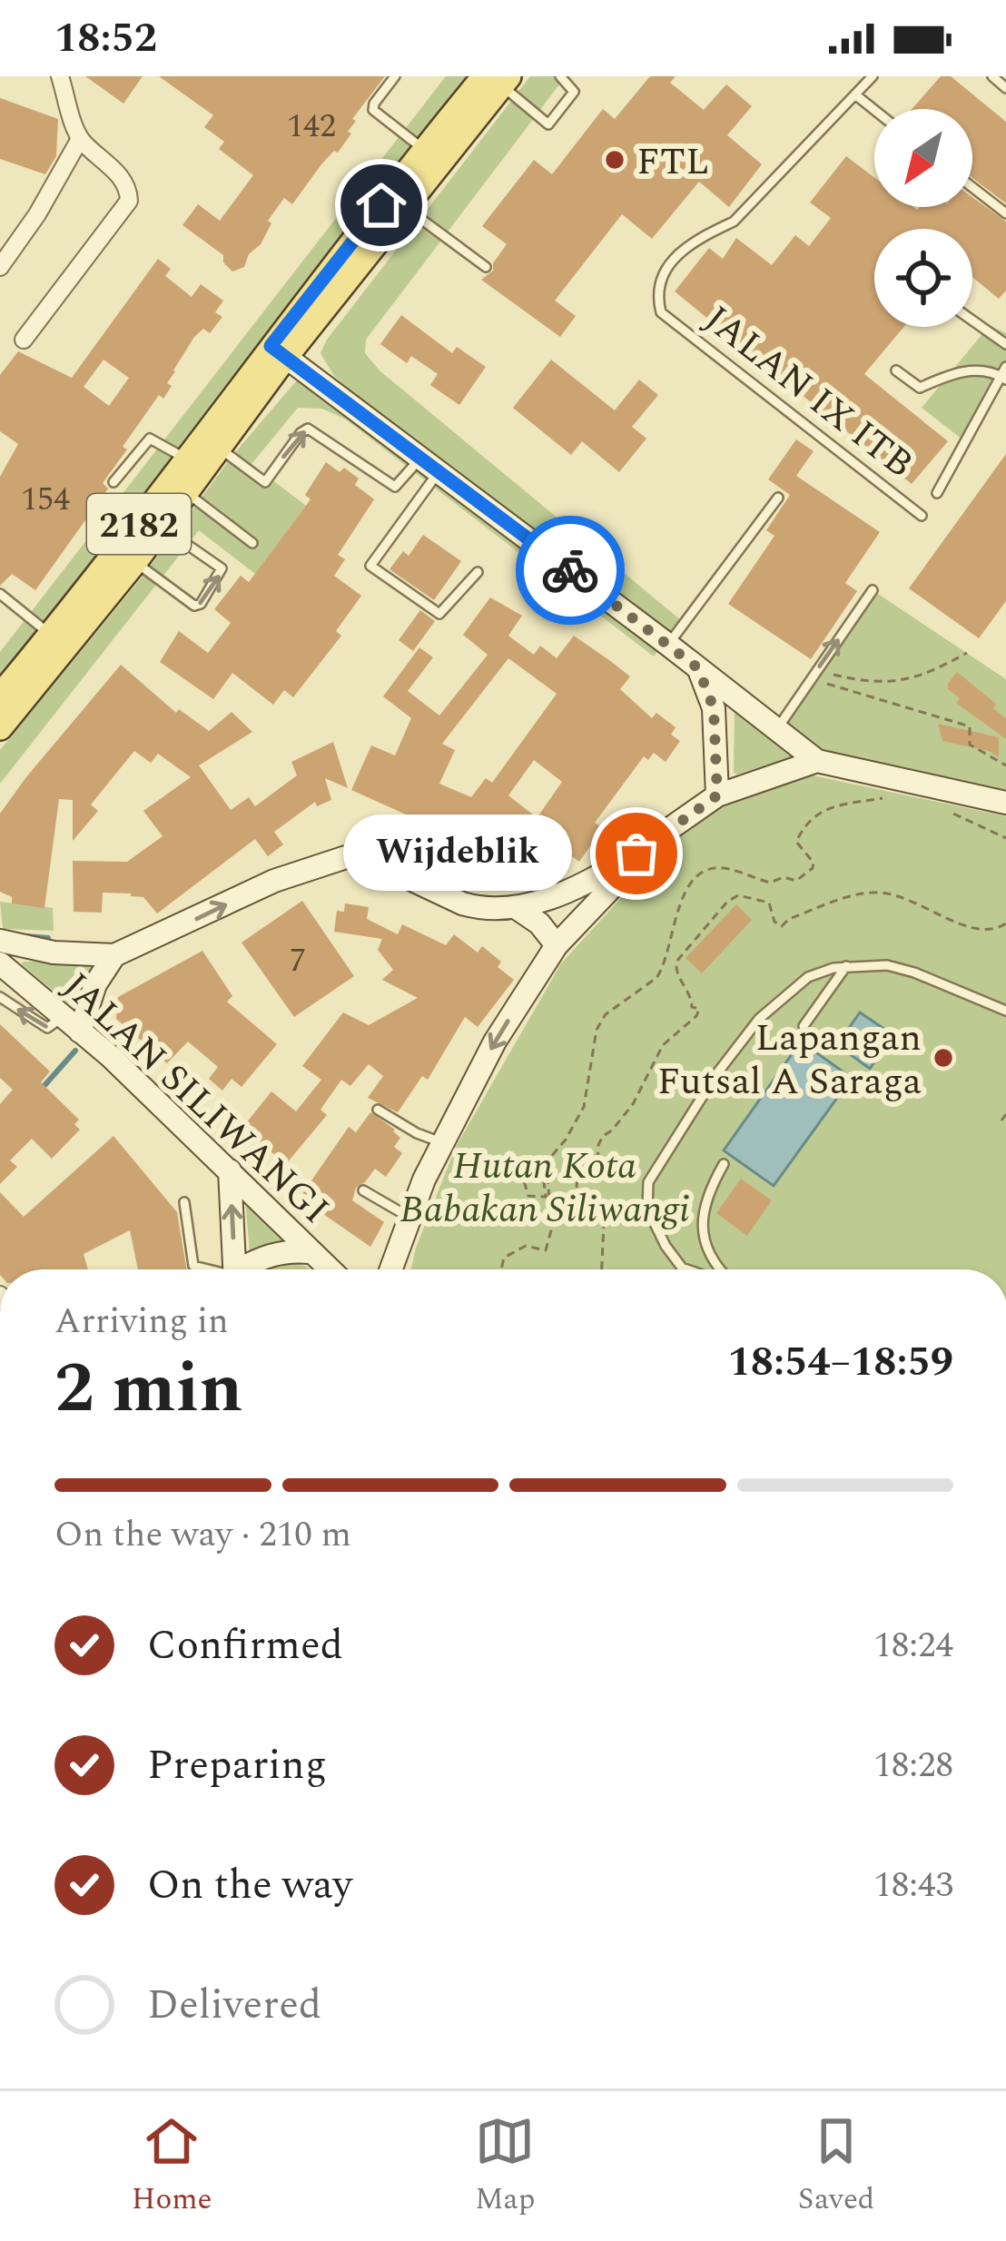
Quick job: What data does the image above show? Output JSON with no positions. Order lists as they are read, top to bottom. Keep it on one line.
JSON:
{"streets":{"main road":["2182"],"street":["JALAN SILIWANGI"],"lane":["JALAN IX ITB"]},"parks":["Hutan Kota Babakan Siliwangi"],"places":["FTL","Wijdeblik","Lapangan Futsal A Saraga"],"house_numbers":["142","154","7"],"north":"bottom left","page":{"status":"18:52","bubble":"Wijdeblik","heading":["2 min","Arriving in","18:54–18:59"],"bar":"On the way · 210 m","list":[["Confirmed","18:24"],["Preparing","18:28"],["On the way","18:43"],"Delivered"],"tabs":["Home","Map","Saved"]}}
